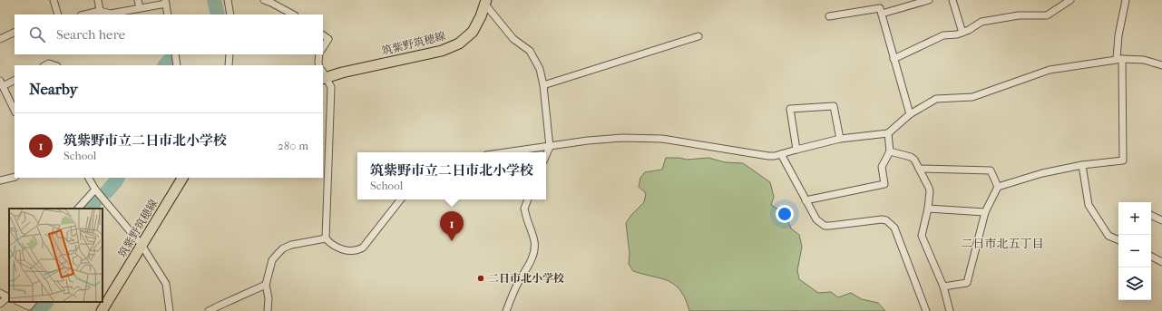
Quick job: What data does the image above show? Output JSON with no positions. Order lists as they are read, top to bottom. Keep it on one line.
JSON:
{"streets":{"main road":["筑紫野筑穂線"]},"districts":["二日市北五丁目"],"places":["二日市北小学校"],"page":{"search":"Search here","heading":"Nearby","list":[{"mark":"1","name":"筑紫野市立二日市北小学校","note":"School","value":"280 m"}],"popup":["筑紫野市立二日市北小学校","School"],"map_buttons":["+","−"],"pins":"1"}}
